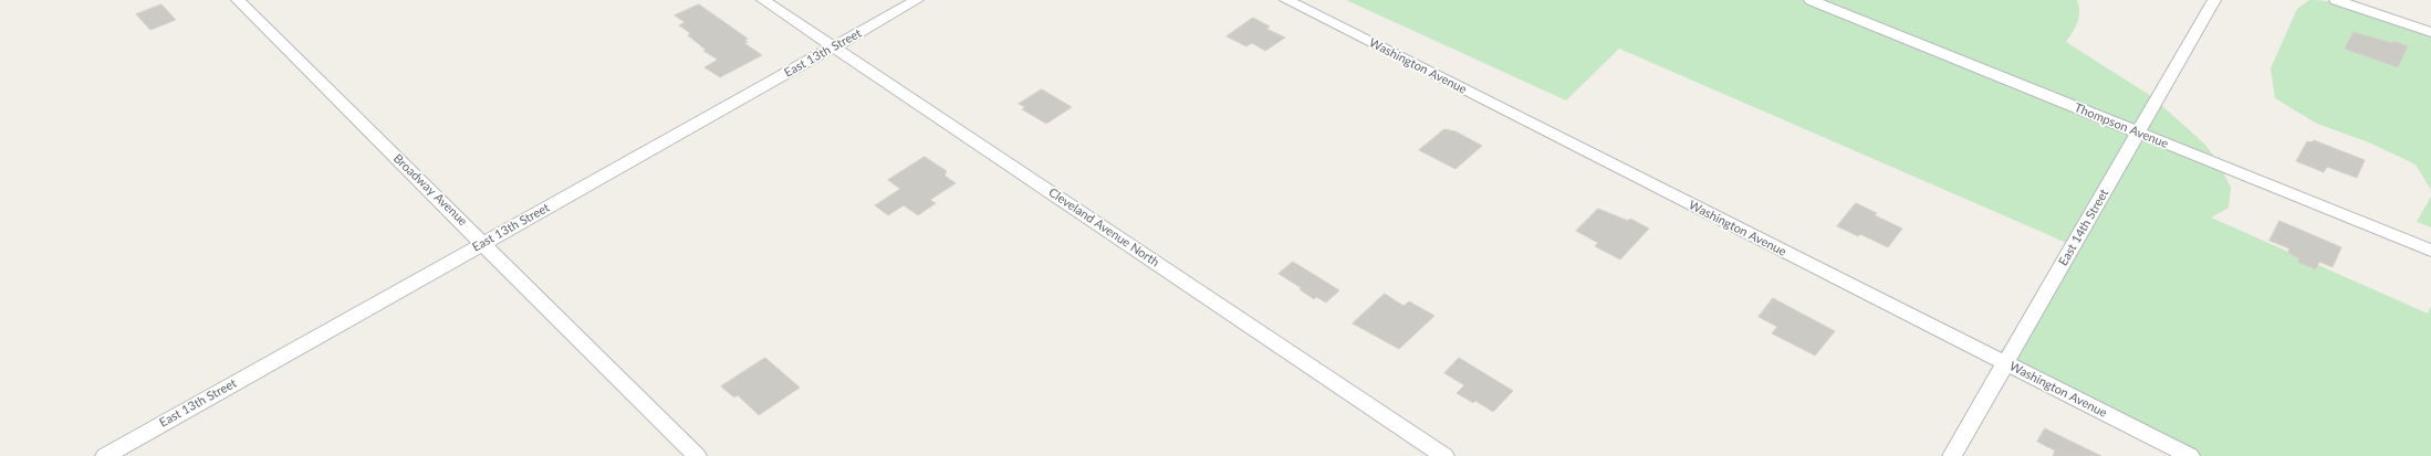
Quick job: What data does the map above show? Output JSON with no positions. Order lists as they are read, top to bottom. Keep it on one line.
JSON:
{"streets":{"street":["East 13th Street","Washington Avenue","Thompson Avenue","Broadway Avenue","Cleveland Avenue North","East 14th Street"]},"crossings":[["East 13th Street","Broadway Avenue"],["East 13th Street","Cleveland Avenue North"],["Washington Avenue","East 14th Street"],["Thompson Avenue","East 14th Street"]]}
